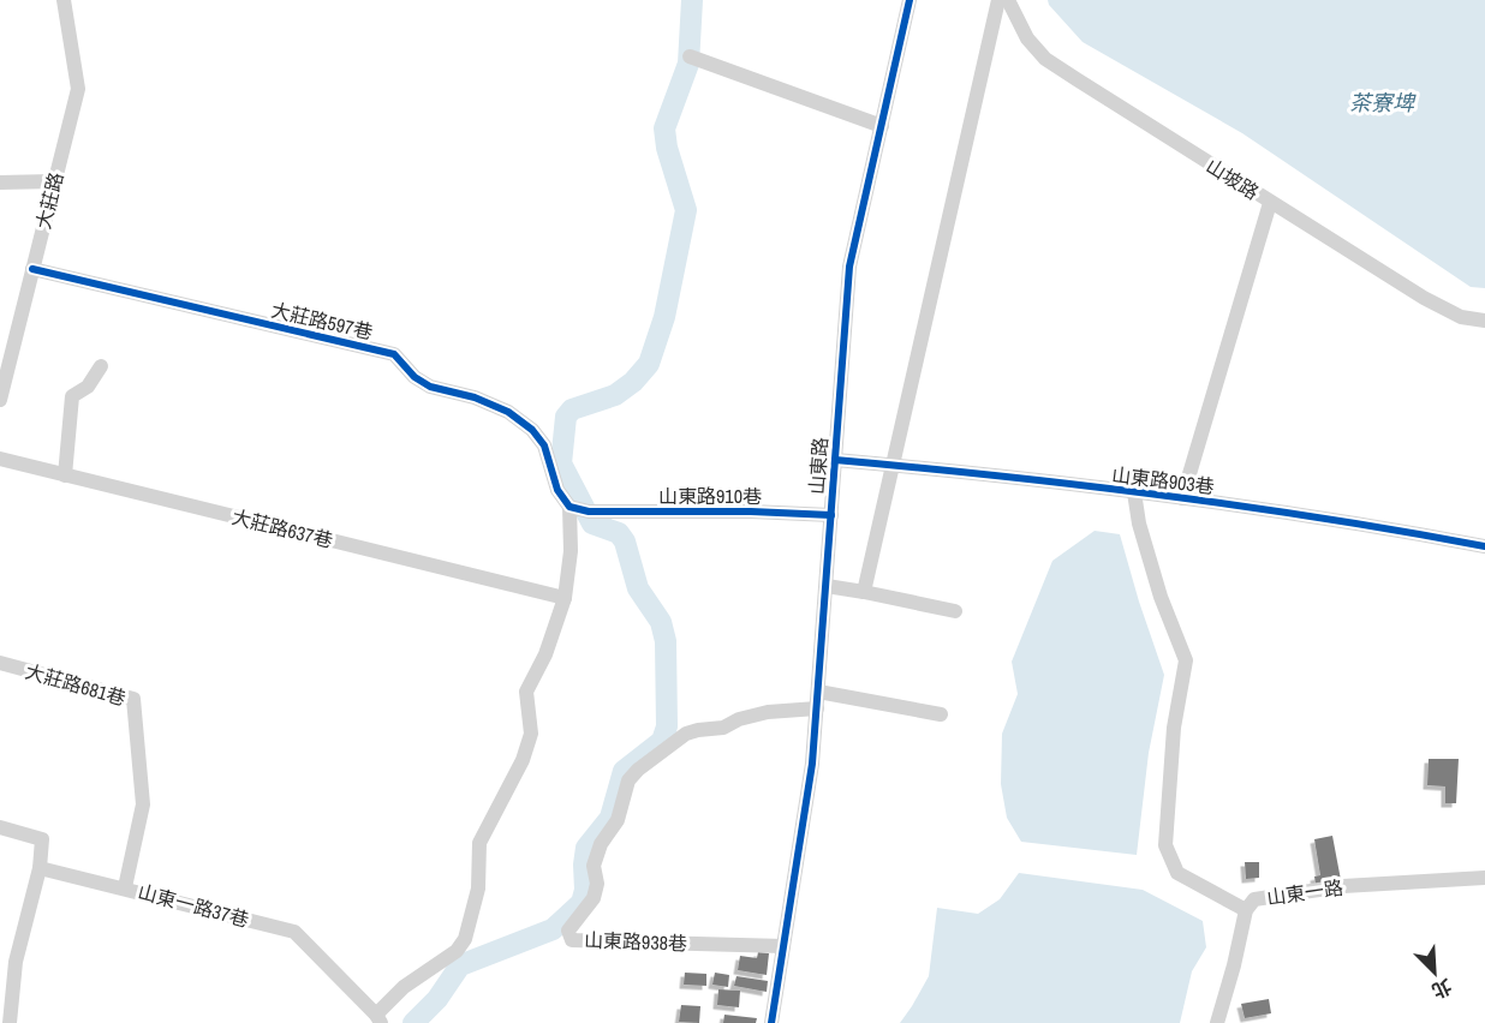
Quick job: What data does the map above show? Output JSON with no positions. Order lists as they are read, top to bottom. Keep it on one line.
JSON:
{"streets":{"street":["山坡路","大莊路","大莊路597巷","山東路","山東路903巷","山東路910巷","大莊路637巷","大莊路681巷","山東一路","山東一路37巷","山東路938巷"]},"crossings":[["大莊路","大莊路597巷"],["大莊路597巷","山東路910巷"],["山東路","山東路903巷"],["山東路","山東路910巷"],["山東路","山東路938巷"],["大莊路681巷","山東一路37巷"]],"water":["茶寮埤"],"north":"bottom right"}
